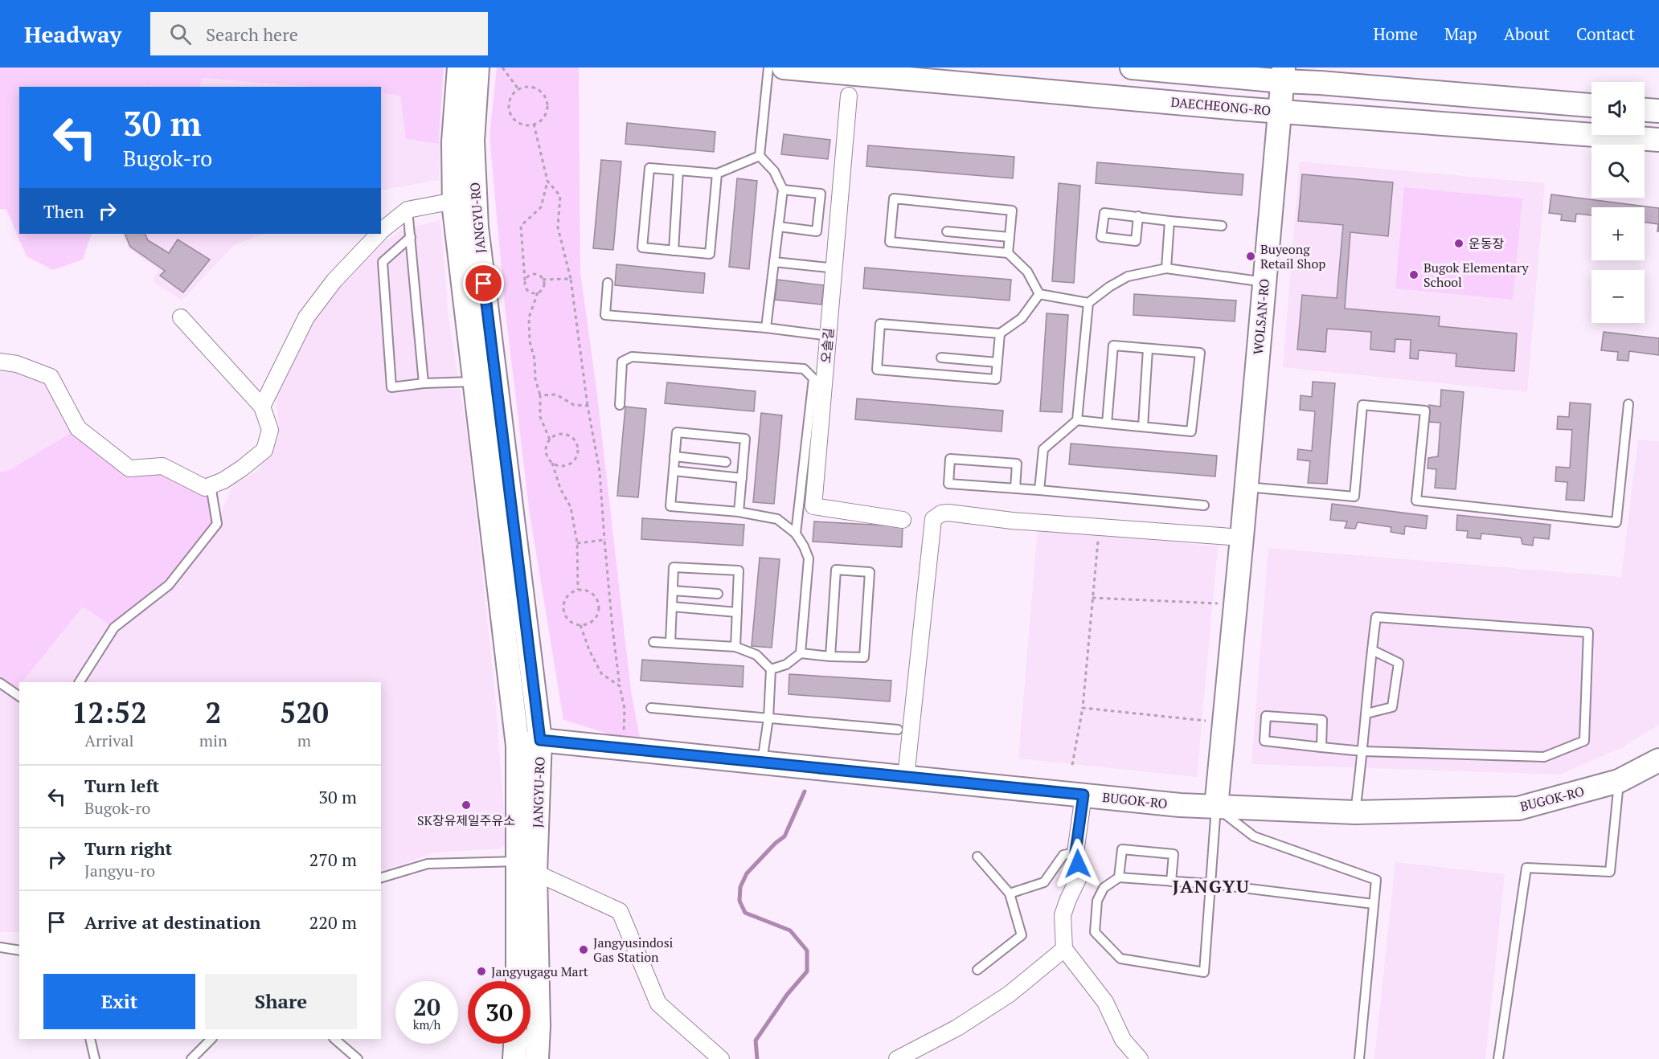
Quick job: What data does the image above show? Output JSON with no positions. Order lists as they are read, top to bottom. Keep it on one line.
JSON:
{"streets":{"main road":["DAECHEONG-RO","JANGYU-RO","WOLSAN-RO","BUGOK-RO"],"street":["오솔길"]},"crossings":[["DAECHEONG-RO","WOLSAN-RO"],["JANGYU-RO","BUGOK-RO"],["WOLSAN-RO","BUGOK-RO"]],"districts":["JANGYU"],"places":["운동장","Buyeong Retail Shop","Bugok Elementary School","SK장유제일주유소","Jangyusindosi Gas Station","Jangyugagu Mart"],"page":{"header":"Headway","search":"Search here","nav":["Home","Map","About","Contact"],"map_buttons":["+","−"],"turn":["30 m","Bugok-ro"],"then":"Then","eta":["12:52","Arrival","2","min","520","m"],"list":[{"name":"Turn left","note":"Bugok-ro","value":"30 m"},{"name":"Turn right","note":"Jangyu-ro","value":"270 m"},{"name":"Arrive at destination","value":"220 m"}],"buttons":["Exit","Share"],"speed":"20 km/h","limit":"30"}}
